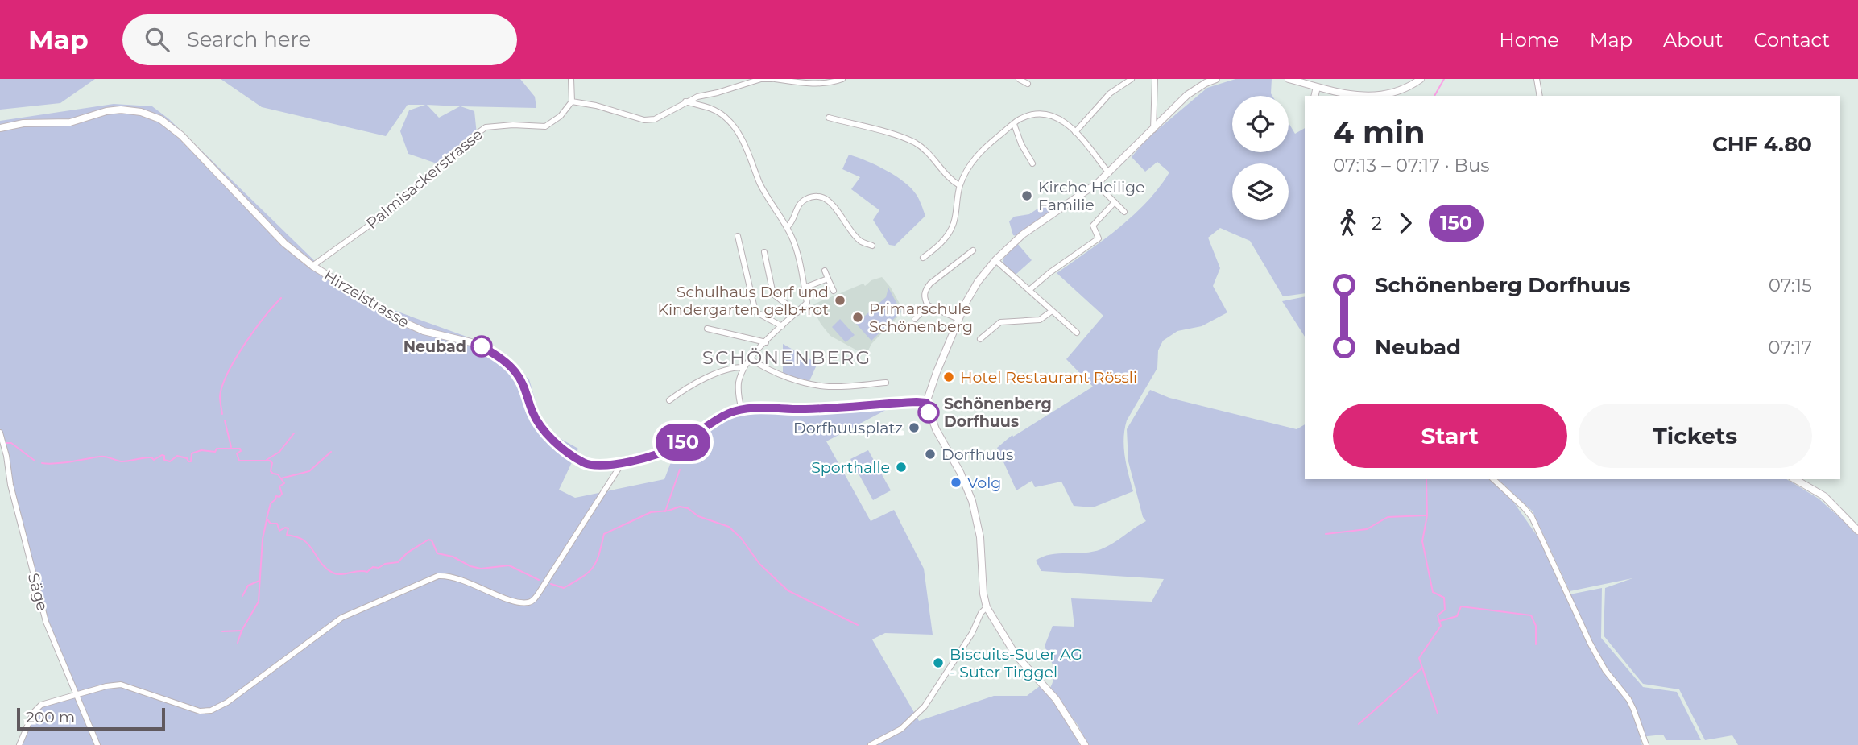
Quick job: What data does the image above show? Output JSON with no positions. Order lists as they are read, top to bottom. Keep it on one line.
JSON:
{"streets":{"street":["Palmisackerstrasse","Hirzelstrasse","Säge"]},"crossings":[["Palmisackerstrasse","Hirzelstrasse"]],"districts":["SCHÖNENBERG"],"places":["Kirche Heilige Familie","Schulhaus Dorf und Kindergarten gelb+rot","Primarschule Schönenberg","Neubad","Hotel Restaurant Rössli","Schönenberg Dorfhuus","Dorfhuusplatz","Dorfhuus","Sporthalle","Volg","Biscuits-Suter AG - Suter Tirggel"],"lines":["bus line 150"],"scale_bar":"200 m","page":{"header":"Map","search":"Search here","nav":["Home","Map","About","Contact"],"on_map":"150","heading":["4 min","07:13 – 07:17 · Bus","CHF 4.80"],"legs":["2","150"],"list":[{"name":"Schönenberg Dorfhuus","value":"07:15"},{"name":"Neubad","value":"07:17"}],"buttons":["Start","Tickets"],"scale":"200 m"}}
